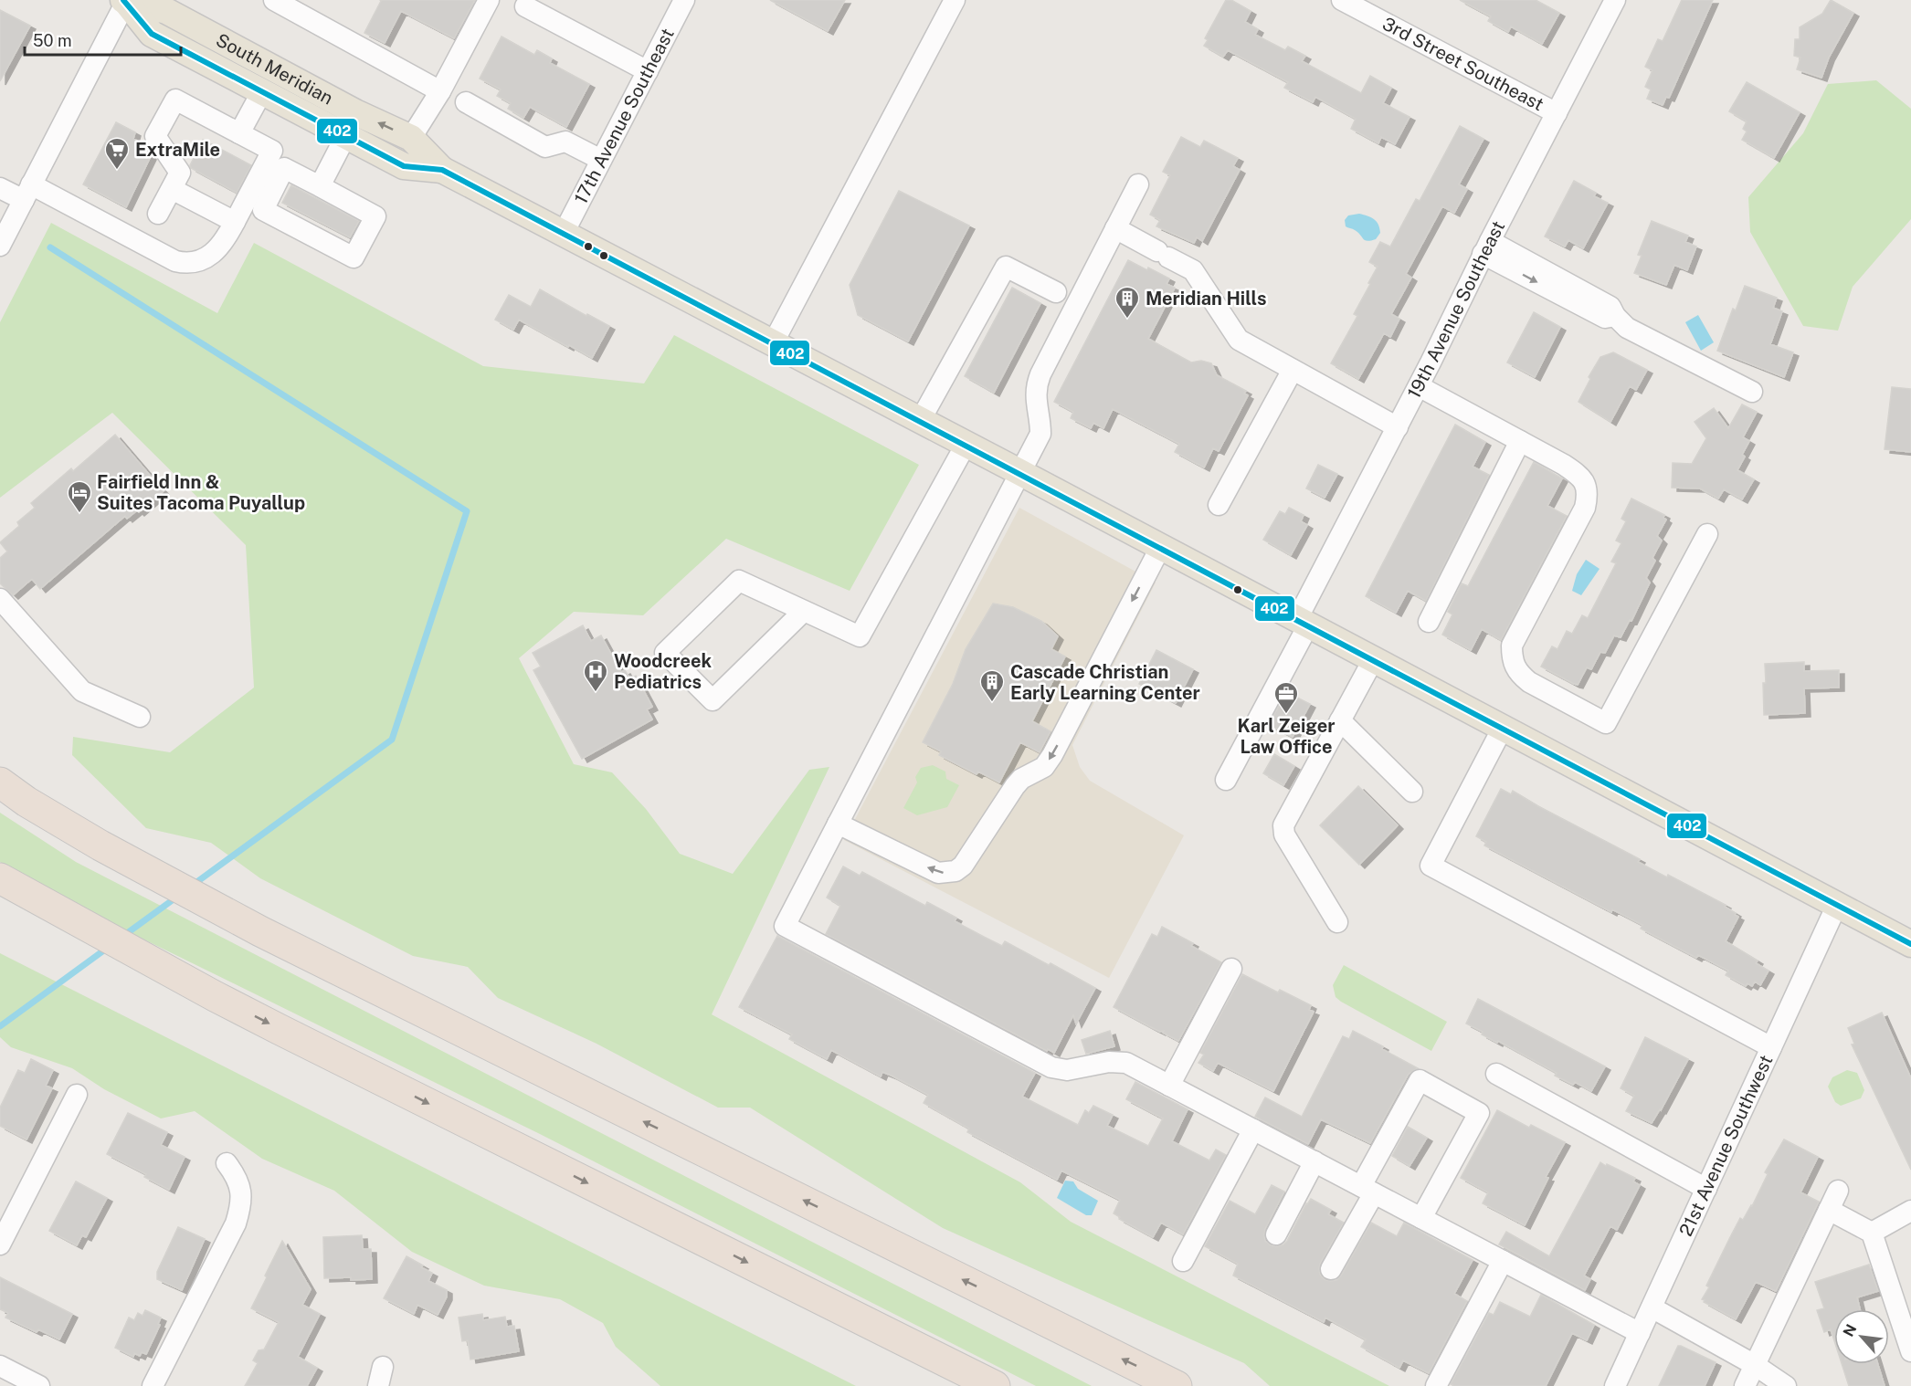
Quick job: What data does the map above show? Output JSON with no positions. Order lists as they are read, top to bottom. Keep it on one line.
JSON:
{"streets":{"main road":["South Meridian"],"street":["3rd Street Southeast","17th Avenue Southeast","19th Avenue Southeast","21st Avenue Southwest"]},"crossings":[["3rd Street Southeast","19th Avenue Southeast"],["South Meridian","17th Avenue Southeast"],["South Meridian","19th Avenue Southeast"],["South Meridian","21st Avenue Southwest"]],"places":{"supermarket":["ExtraMile"],"building":["Meridian Hills","Cascade Christian Early Learning Center"],"hotel":["Fairfield Inn & Suites Tacoma Puyallup"],"hospital":["Woodcreek Pediatrics"],"office":["Karl Zeiger Law Office"]},"lines":["transit line 402"],"scale_bar":"50 m","north":"top left"}
